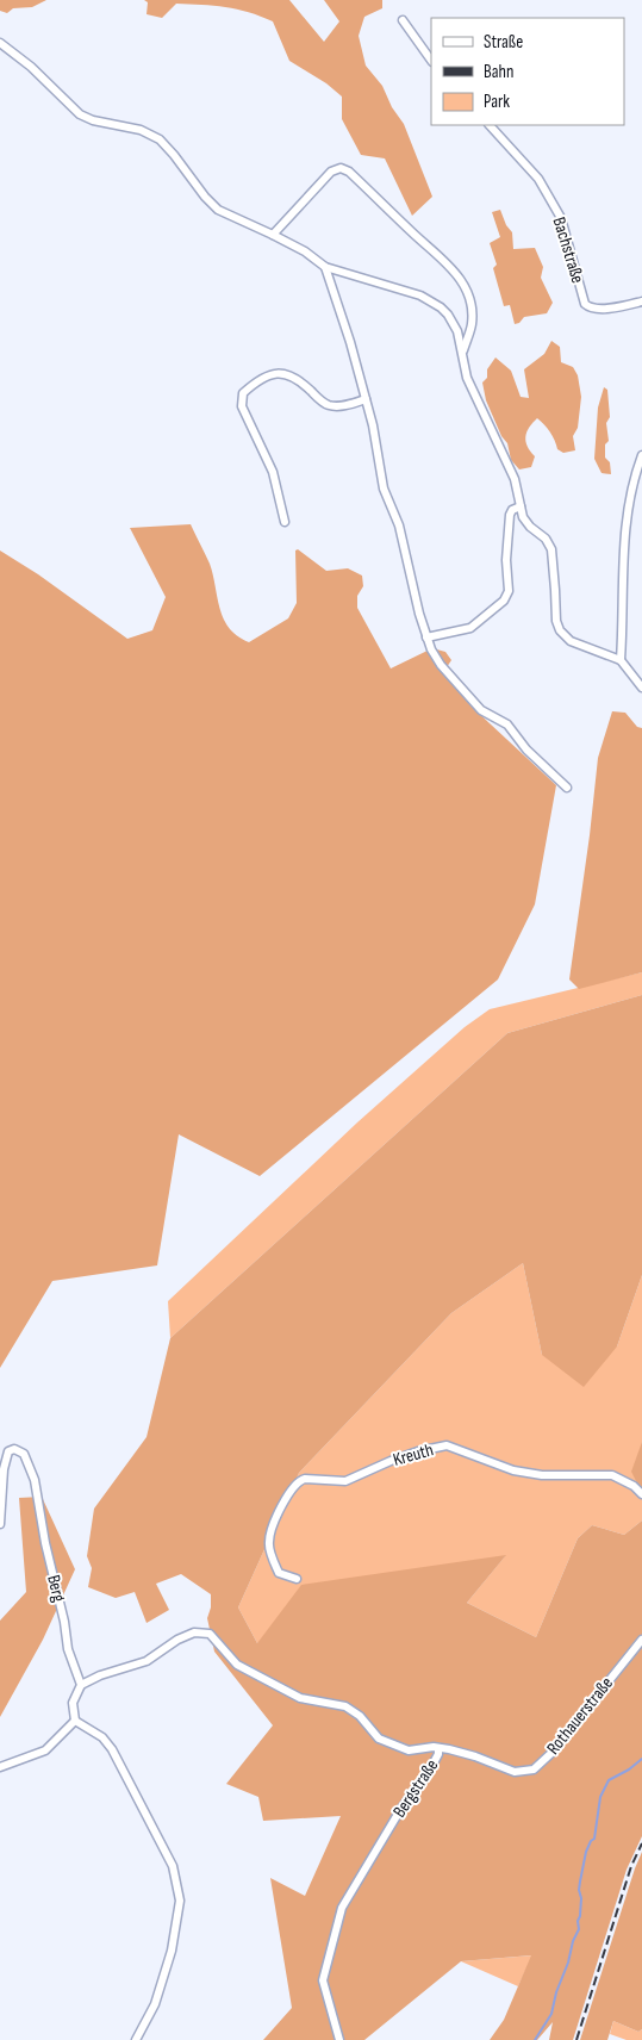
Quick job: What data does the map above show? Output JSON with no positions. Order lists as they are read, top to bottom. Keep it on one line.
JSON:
{"streets":{"street":["Bachstraße","Kreuth","Berg","Rothauerstraße","Bergstraße"]},"crossings":[["Berg","Bergstraße"],["Rothauerstraße","Bergstraße"]],"legend":["Straße","Bahn","Park"]}
